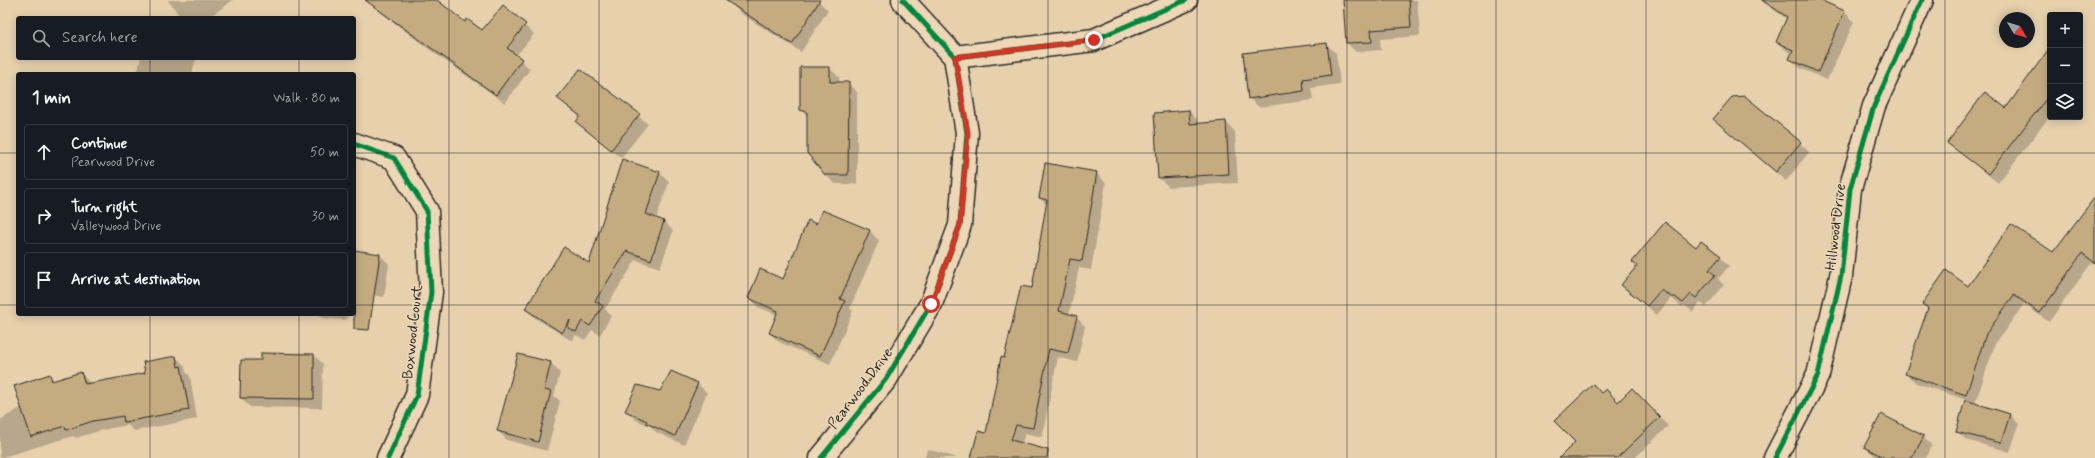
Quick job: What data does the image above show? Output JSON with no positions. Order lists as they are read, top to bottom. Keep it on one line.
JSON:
{"streets":{"street":["Hillwood Drive","Boxwood Court","Pearwood Drive"]},"north":"bottom right","page":{"map_buttons":["+","−"],"search":"Search here","heading":["1 min","Walk · 80 m"],"list":[["Continue","Pearwood Drive","50 m"],["Turn right","Valleywood Drive","30 m"],"Arrive at destination"]}}
